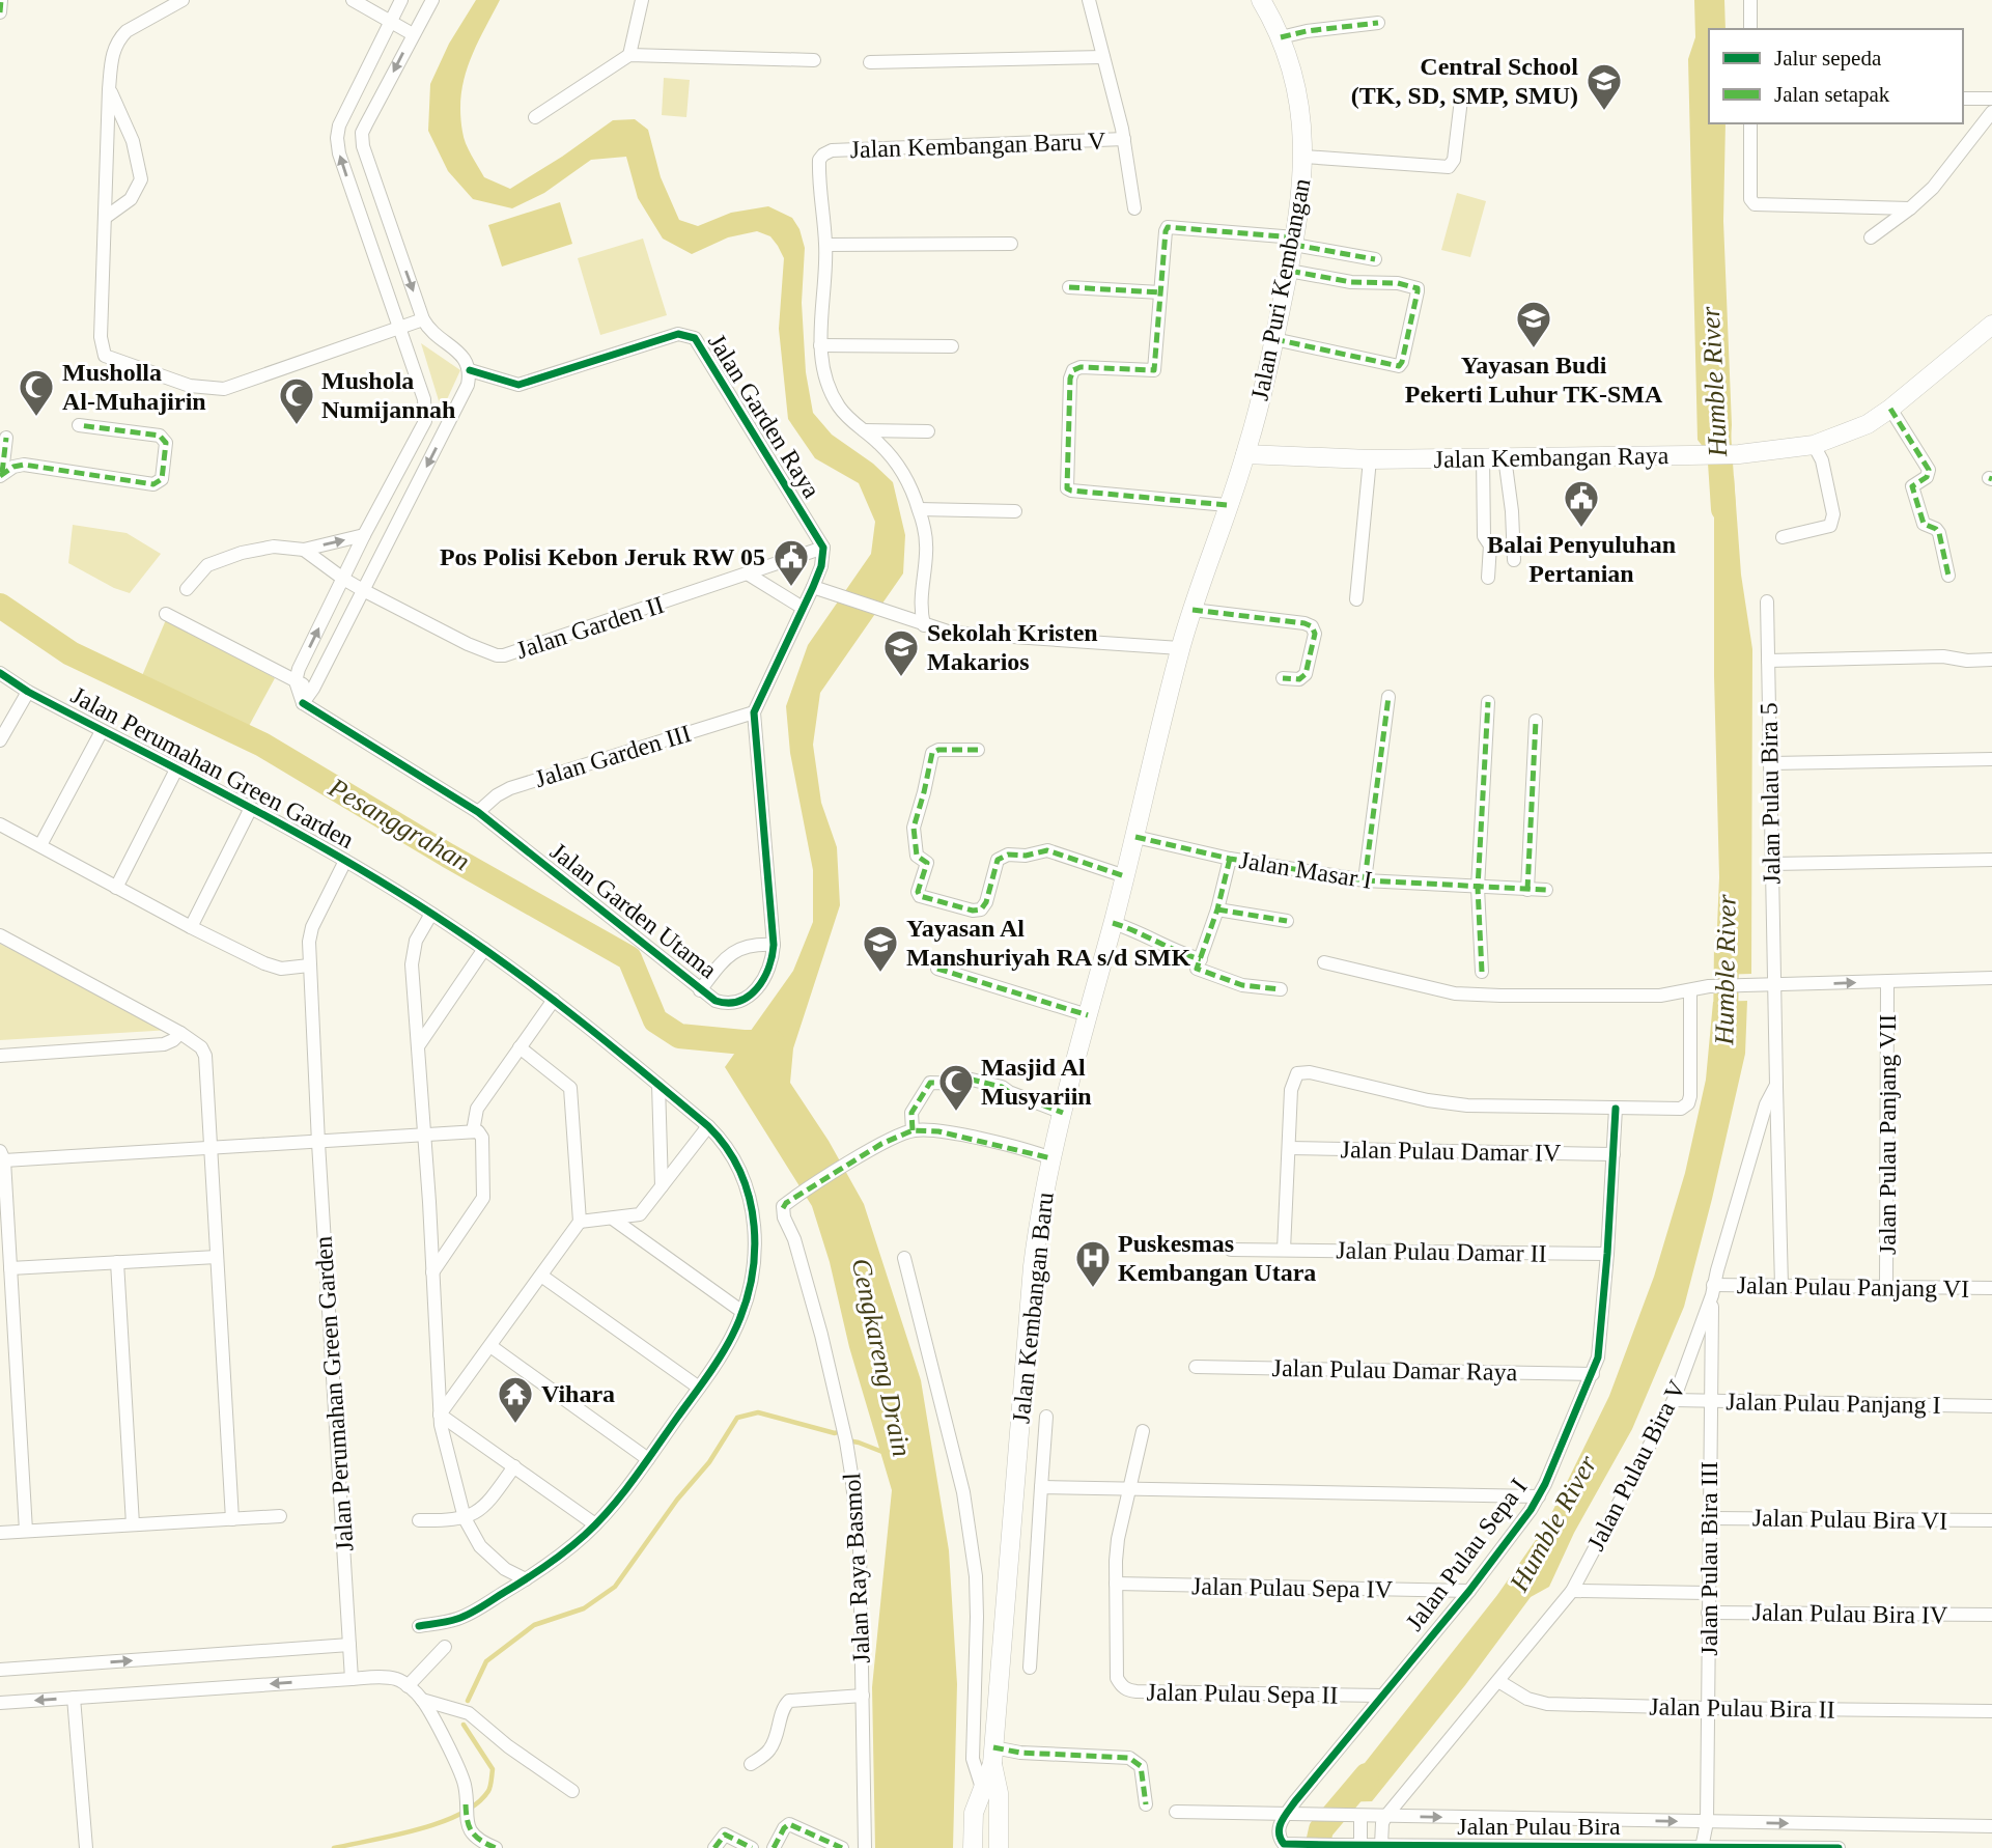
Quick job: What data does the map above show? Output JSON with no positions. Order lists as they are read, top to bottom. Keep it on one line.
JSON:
{"streets":{"main road":["Jalan Puri Kembangan","Jalan Kembangan Raya","Jalan Kembangan Baru"],"street":["Jalan Kembangan Baru V","Jalan Garden Raya","Jalan Garden II","Jalan Garden III","Jalan Perumahan Green Garden","Jalan Pulau Bira 5","Jalan Masar I","Jalan Garden Utama","Jalan Pulau Panjang VII","Jalan Pulau Damar IV","Jalan Pulau Damar II","Jalan Pulau Panjang VI","Jalan Pulau Damar Raya","Jalan Pulau Panjang I","Jalan Pulau Bira V","Jalan Pulau Bira VI","Jalan Pulau Sepa I","Jalan Pulau Bira III","Jalan Raya Basmol","Jalan Pulau Sepa IV","Jalan Pulau Bira IV","Jalan Pulau Sepa II","Jalan Pulau Bira II","Jalan Pulau Bira"]},"crossings":[["Jalan Puri Kembangan","Jalan Kembangan Raya"],["Jalan Puri Kembangan","Jalan Kembangan Baru"],["Jalan Garden Raya","Jalan Garden II"],["Jalan Kembangan Raya","Jalan Kembangan Baru"],["Jalan Garden III","Jalan Garden Utama"],["Jalan Pulau Bira 5","Jalan Pulau Bira V"],["Jalan Masar I","Jalan Kembangan Baru"],["Jalan Pulau Panjang VII","Jalan Pulau Panjang VI"],["Jalan Pulau Damar IV","Jalan Pulau Sepa I"],["Jalan Pulau Damar II","Jalan Pulau Sepa I"],["Jalan Pulau Panjang VI","Jalan Pulau Bira V"],["Jalan Pulau Panjang VI","Jalan Pulau Bira III"],["Jalan Pulau Damar Raya","Jalan Pulau Sepa I"],["Jalan Pulau Panjang I","Jalan Pulau Bira V"],["Jalan Pulau Panjang I","Jalan Pulau Bira III"],["Jalan Pulau Bira V","Jalan Pulau Bira III"],["Jalan Pulau Bira V","Jalan Pulau Bira II"],["Jalan Pulau Bira V","Jalan Pulau Bira"],["Jalan Pulau Bira VI","Jalan Pulau Bira III"],["Jalan Pulau Sepa I","Jalan Pulau Sepa IV"],["Jalan Pulau Sepa I","Jalan Pulau Sepa II"],["Jalan Pulau Sepa I","Jalan Pulau Bira"],["Jalan Pulau Bira III","Jalan Pulau Bira IV"],["Jalan Pulau Bira III","Jalan Pulau Bira II"],["Jalan Pulau Bira III","Jalan Pulau Bira"],["Jalan Pulau Sepa IV","Jalan Pulau Sepa II"]],"water":["Humble River","Pesanggrahan","Cengkareng Drain"],"places":{"school or university":["Central School (TK, SD, SMP, SMU)","Yayasan Budi Pekerti Luhur TK-SMA","Sekolah Kristen Makarios","Yayasan Al Manshuriyah RA s/d SMK"],"mosque":["Musholla Al-Muhajirin","Mushola Numijannah","Masjid Al Musyariin"],"public building":["Balai Penyuluhan Pertanian","Pos Polisi Kebon Jeruk RW 05"],"hospital":["Puskesmas Kembangan Utara"],"temple":["Vihara"]},"legend":["Jalur sepeda","Jalan setapak"]}
